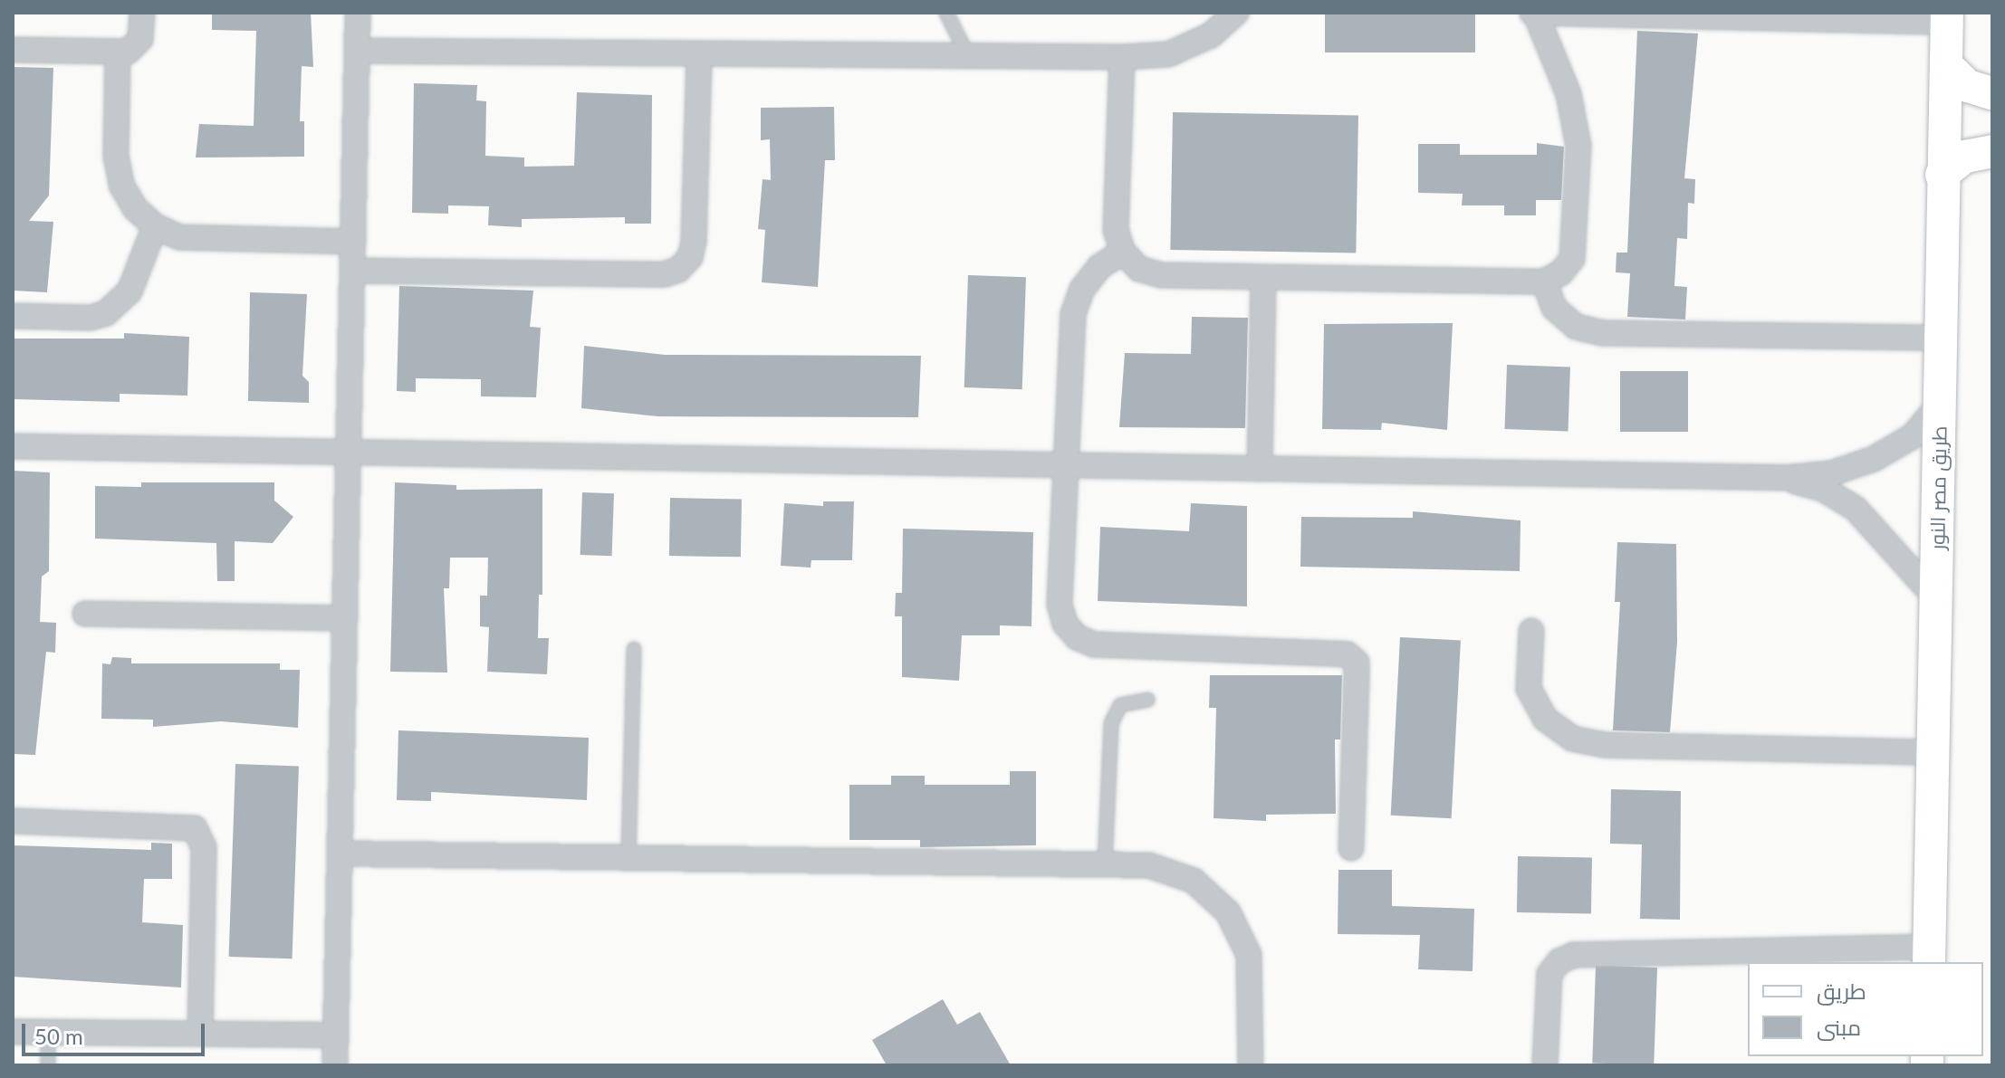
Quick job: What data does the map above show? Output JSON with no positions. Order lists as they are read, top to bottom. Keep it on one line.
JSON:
{"streets":{"street":["طريق مصر النور"]},"legend":["طريق","مبنى"],"scale_bar":"50 m"}
